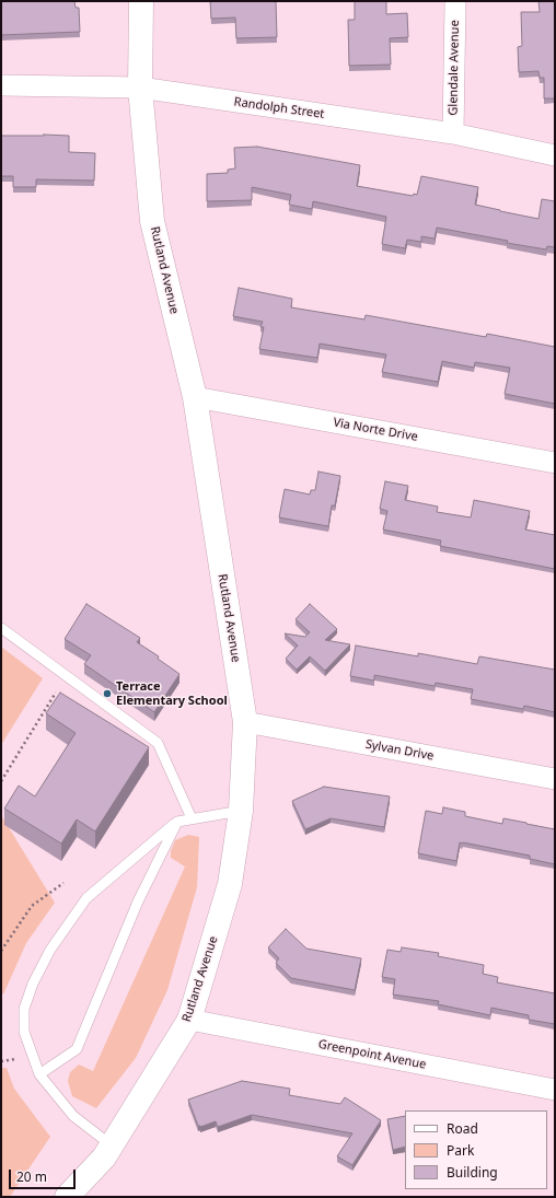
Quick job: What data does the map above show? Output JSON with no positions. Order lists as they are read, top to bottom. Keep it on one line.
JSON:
{"streets":{"street":["Glendale Avenue","Randolph Street","Rutland Avenue","Via Norte Drive","Sylvan Drive","Greenpoint Avenue"]},"crossings":[["Glendale Avenue","Randolph Street"],["Randolph Street","Rutland Avenue"],["Rutland Avenue","Via Norte Drive"],["Rutland Avenue","Sylvan Drive"],["Rutland Avenue","Greenpoint Avenue"]],"places":["Terrace Elementary School"],"legend":["Road","Park","Building"],"scale_bar":"20 m"}
